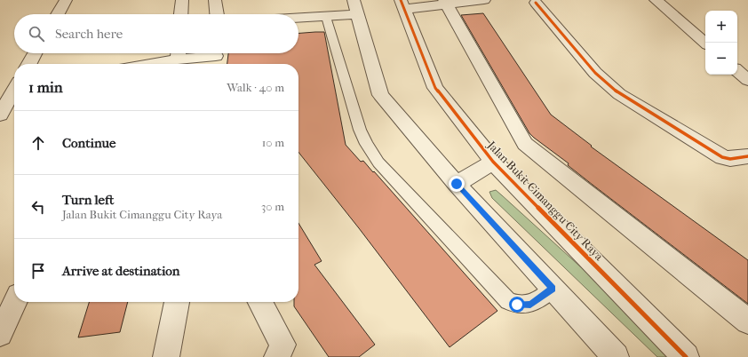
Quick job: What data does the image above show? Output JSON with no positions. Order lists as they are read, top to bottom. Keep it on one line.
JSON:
{"streets":{"street":["Jalan Bukit Cimanggu City Raya"]},"page":{"map_buttons":["+","−"],"search":"Search here","heading":["1 min","Walk · 40 m"],"list":[["Continue","10 m"],["Turn left","Jalan Bukit Cimanggu City Raya","30 m"],"Arrive at destination"]}}
